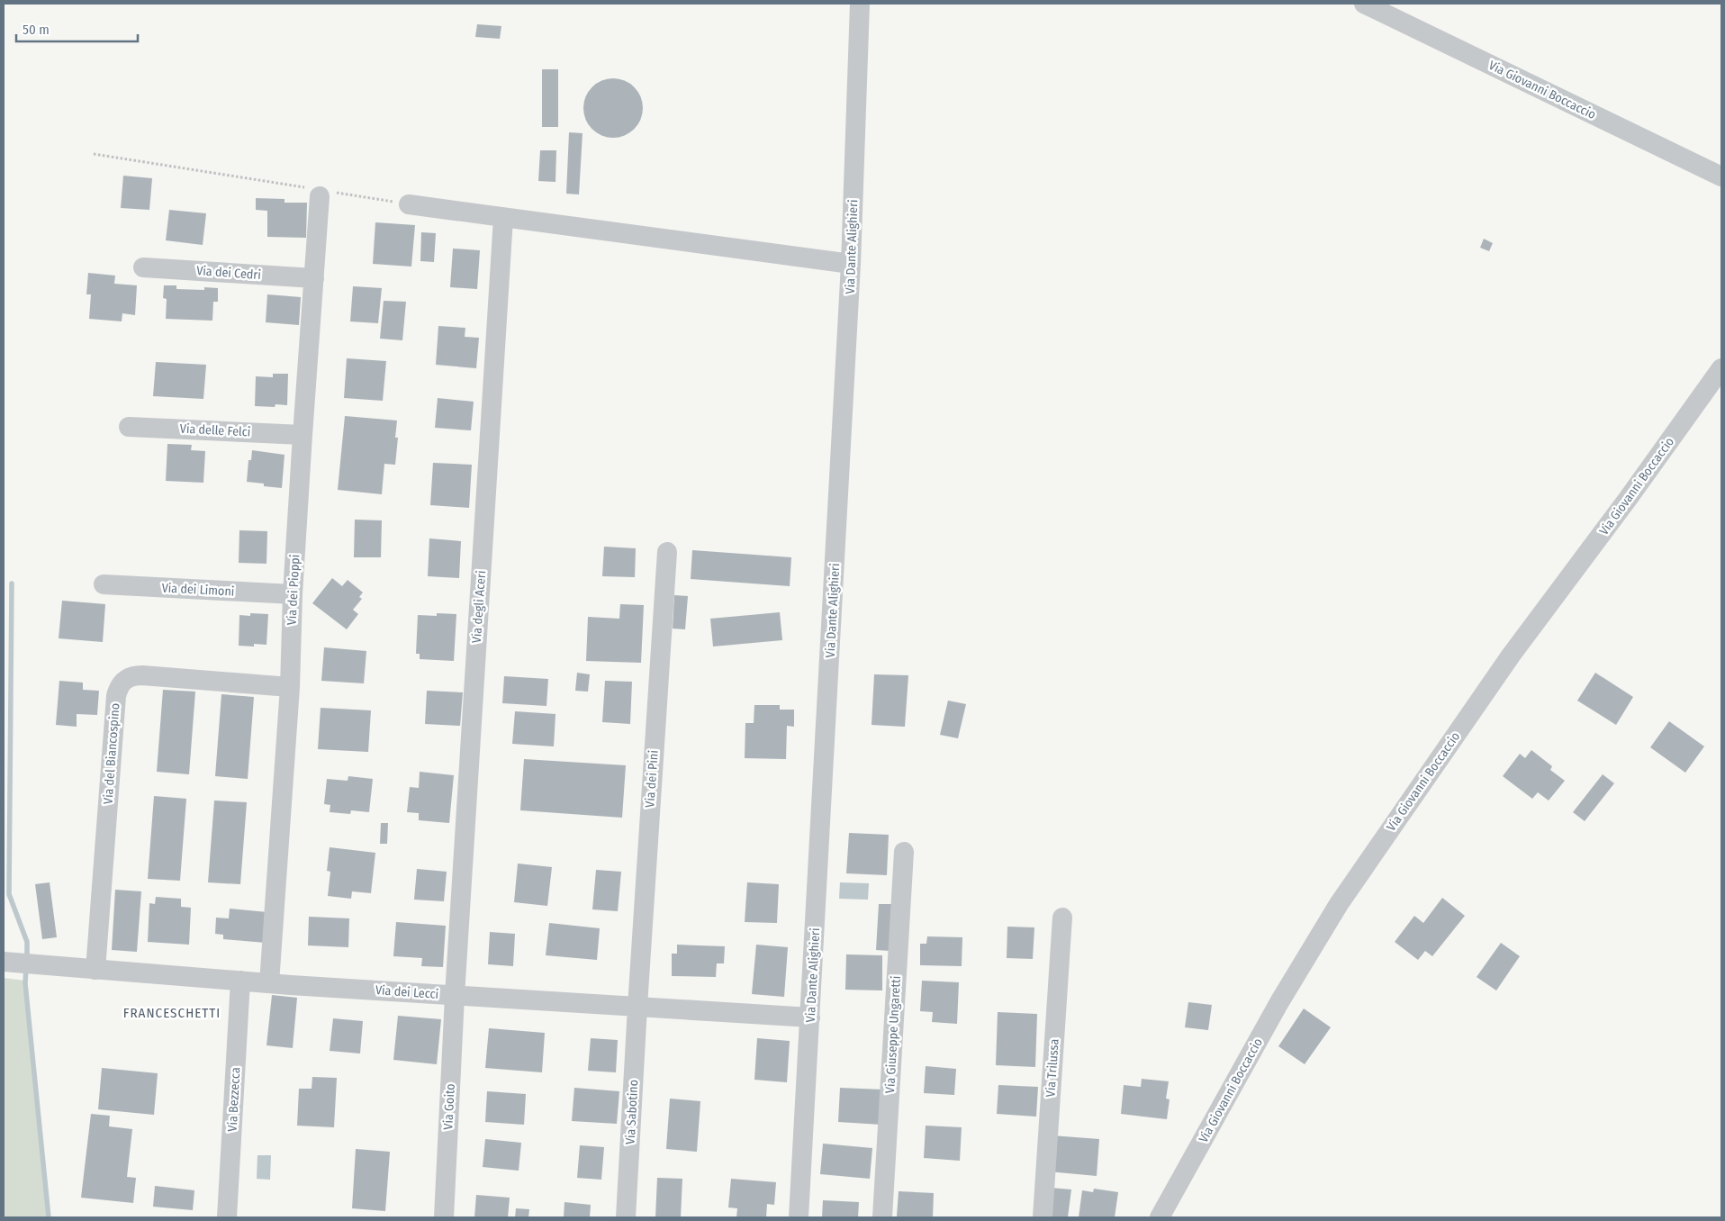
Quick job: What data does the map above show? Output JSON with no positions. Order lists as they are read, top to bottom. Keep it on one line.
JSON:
{"streets":{"street":["Via Giovanni Boccaccio","Via Dante Alighieri","Via dei Cedri","Via delle Felci","Via dei Limoni","Via dei Pioppi","Via degli Aceri","Via del Biancospino","Via dei Pini","Via dei Lecci","Via Giuseppe Ungaretti","Via Trilussa","Via Bezzecca","Via Goito","Via Sabotino"]},"crossings":[["Via Dante Alighieri","Via dei Lecci"],["Via dei Cedri","Via dei Pioppi"],["Via delle Felci","Via dei Pioppi"],["Via dei Limoni","Via dei Pioppi"],["Via dei Pioppi","Via del Biancospino"],["Via dei Pioppi","Via dei Lecci"],["Via degli Aceri","Via dei Lecci"],["Via degli Aceri","Via Goito"],["Via del Biancospino","Via dei Lecci"],["Via dei Pini","Via dei Lecci"],["Via dei Pini","Via Sabotino"],["Via dei Lecci","Via Bezzecca"],["Via dei Lecci","Via Goito"],["Via dei Lecci","Via Sabotino"]],"districts":["FRANCESCHETTI"],"scale_bar":"50 m"}
